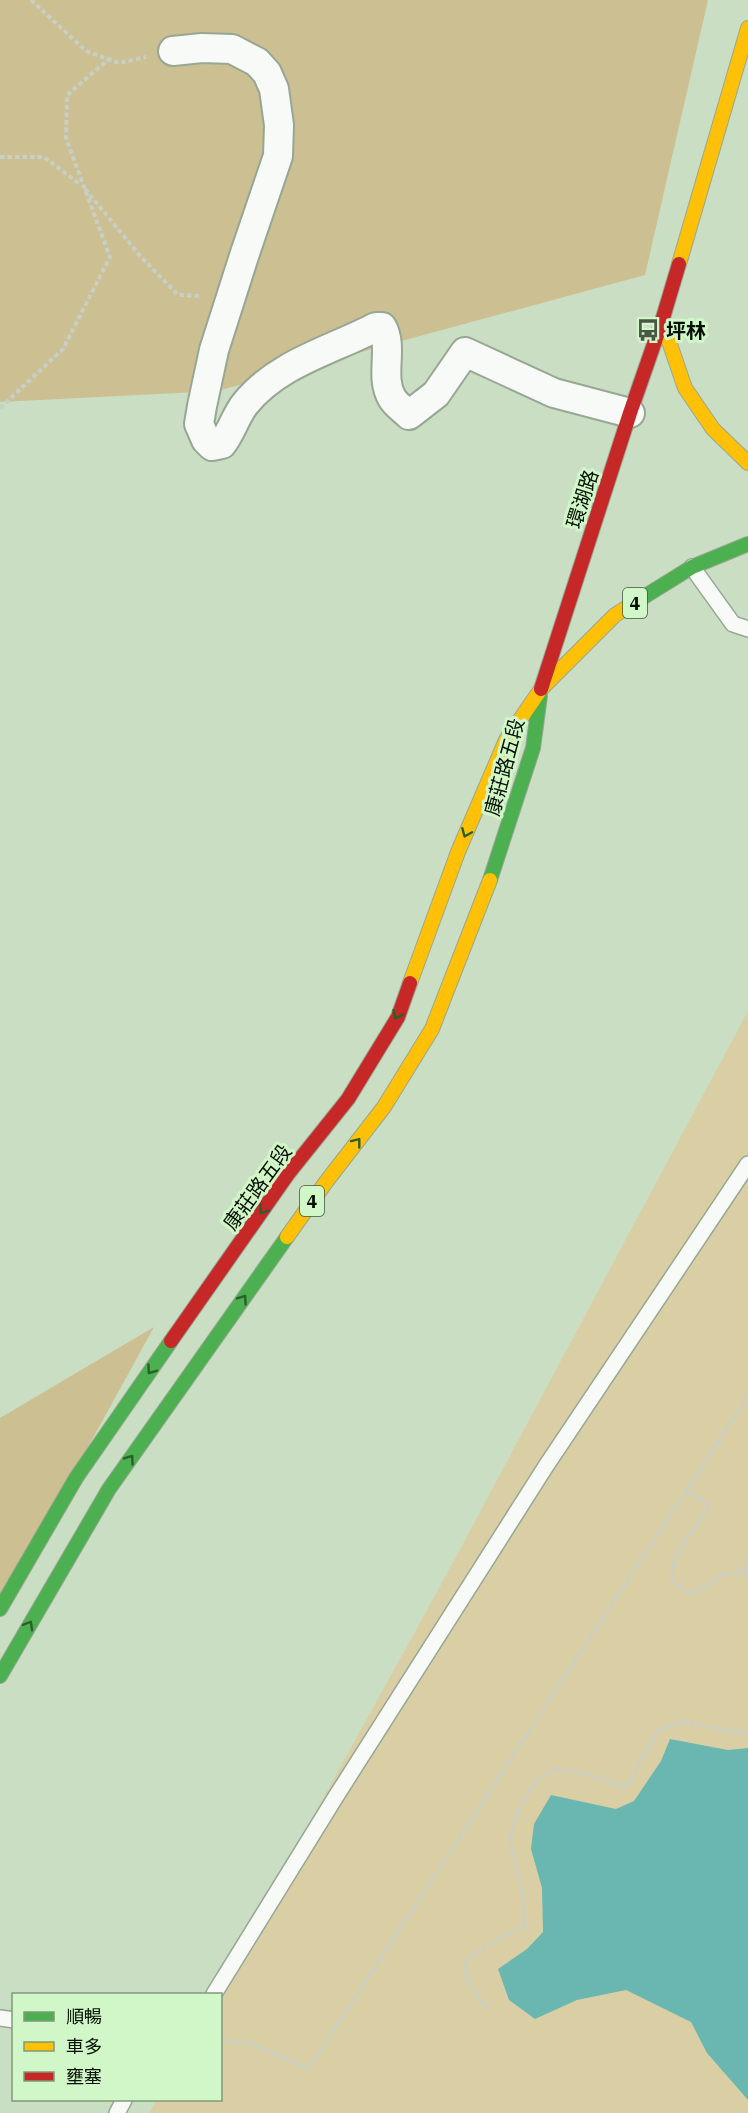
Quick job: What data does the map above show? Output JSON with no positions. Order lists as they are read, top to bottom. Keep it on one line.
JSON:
{"streets":{"main road":["環湖路","4","康莊路五段"]},"crossings":[["環湖路","4"],["環湖路","康莊路五段"],["4","康莊路五段"]],"places":{"bus stop":["坪林"]},"legend":["順暢","車多","壅塞"]}
